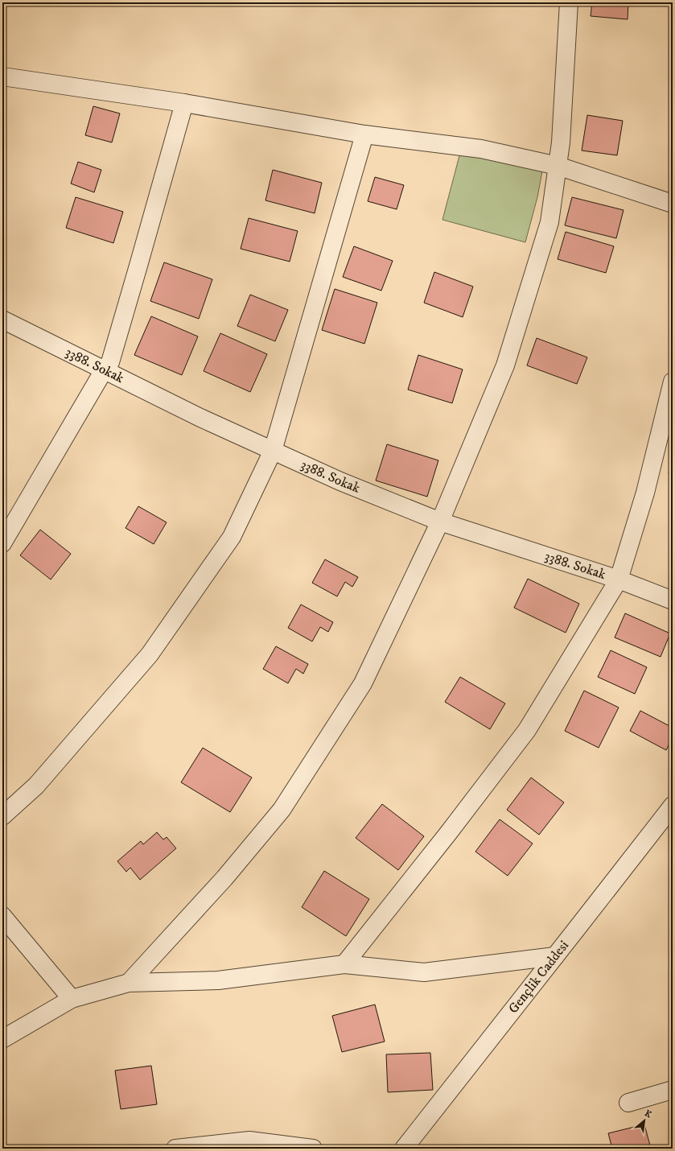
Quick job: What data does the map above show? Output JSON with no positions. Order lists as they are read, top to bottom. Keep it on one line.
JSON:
{"streets":{"street":["3388. Sokak","Gençlik Caddesi"]},"north":"top right"}
